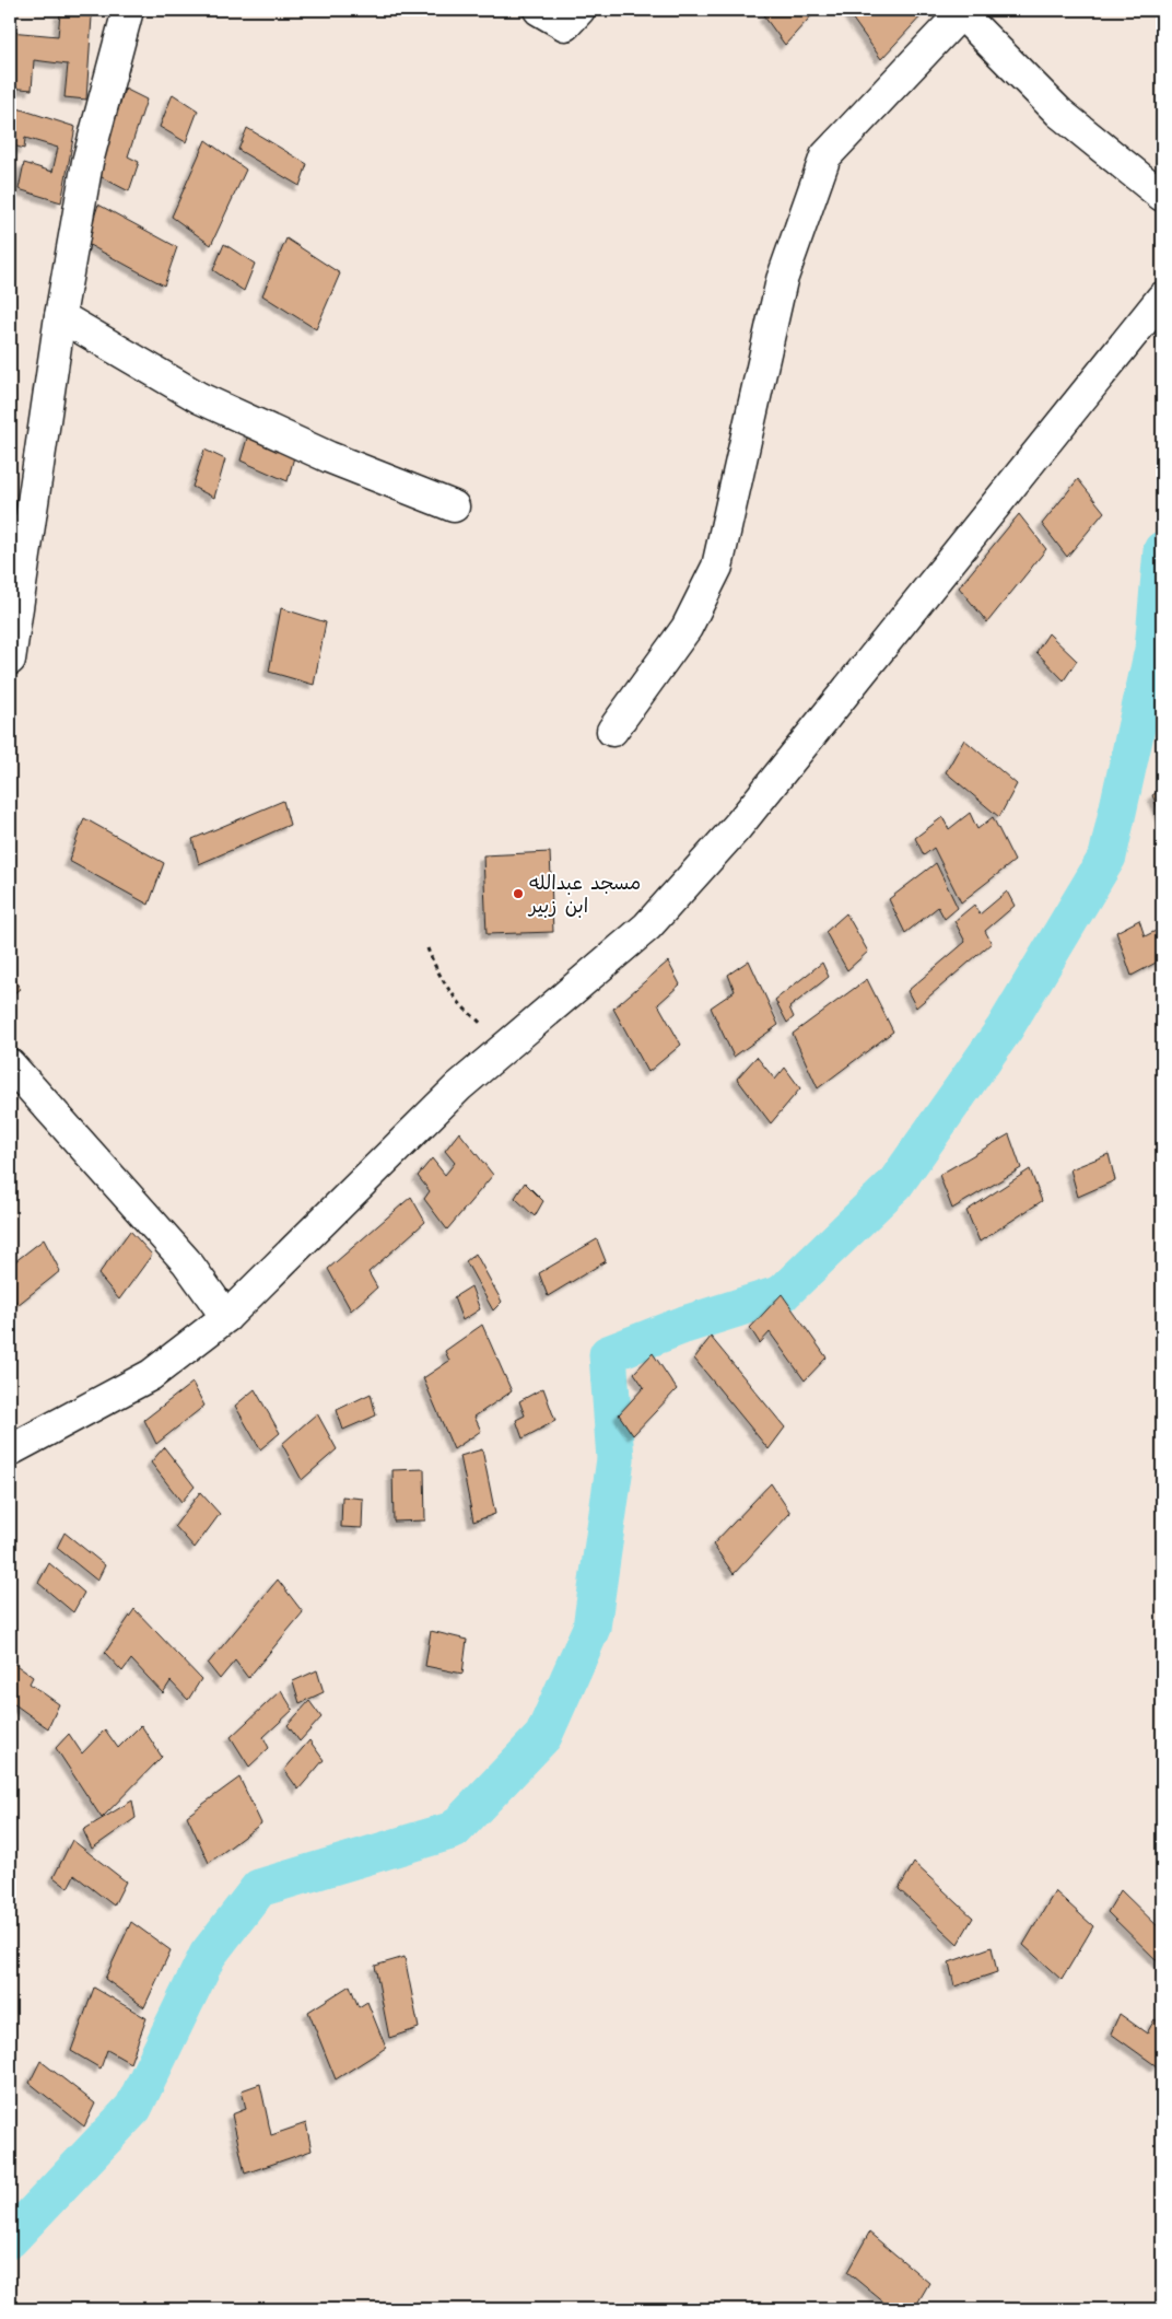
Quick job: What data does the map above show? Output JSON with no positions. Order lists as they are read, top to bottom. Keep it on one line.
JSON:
{"places":["مسجد عبدالله ابن زبیر"]}
